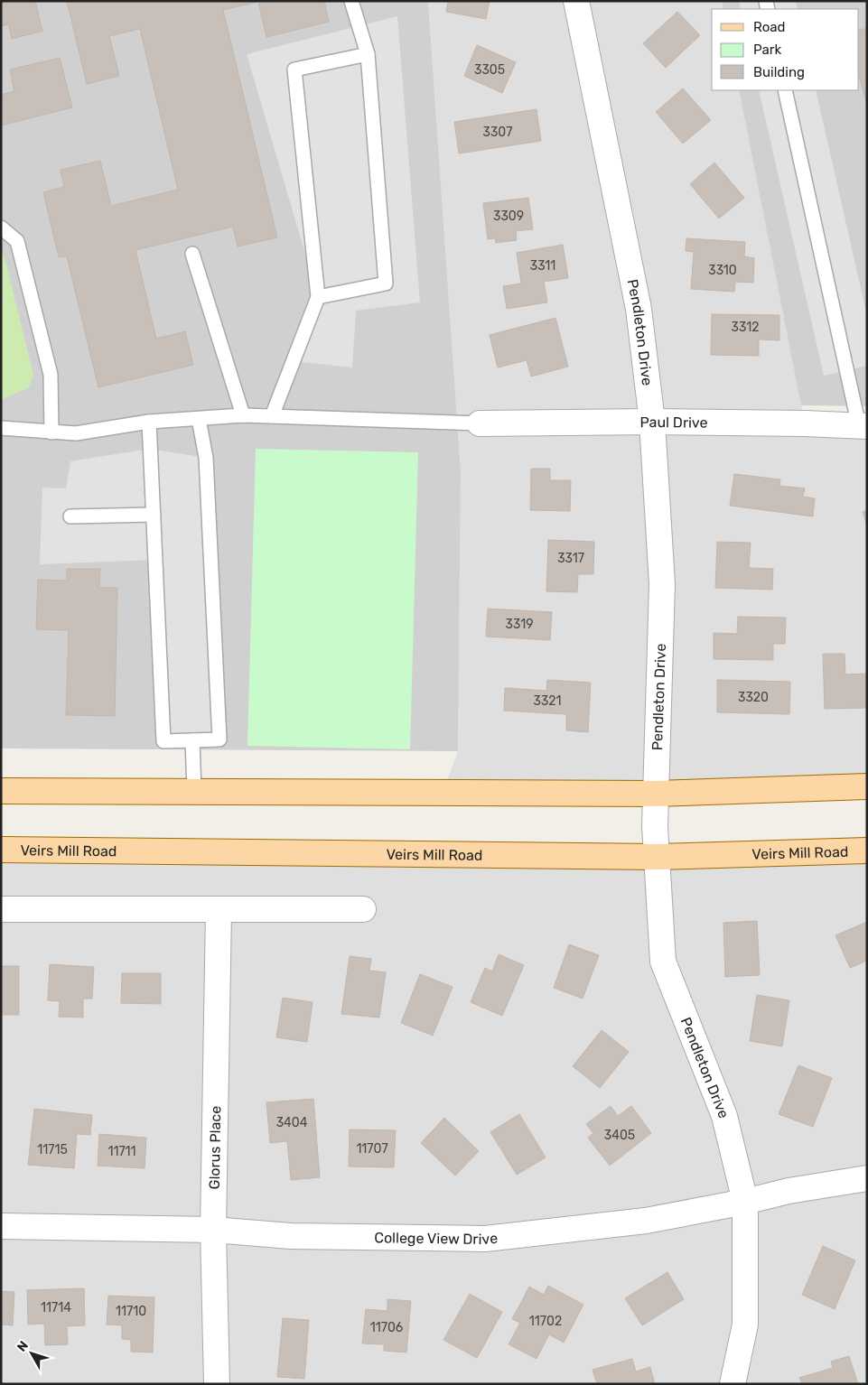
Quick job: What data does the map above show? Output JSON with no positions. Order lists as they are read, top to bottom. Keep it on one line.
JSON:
{"streets":{"main road":["Veirs Mill Road"],"street":["Pendleton Drive","Paul Drive","Glorus Place","College View Drive"]},"crossings":[["Pendleton Drive","Paul Drive"],["Pendleton Drive","Veirs Mill Road"],["Pendleton Drive","College View Drive"],["Glorus Place","College View Drive"]],"house_numbers":["3305","3307","3309","3311","3310","3312","3317","3319","3320","3321","3404","3405","11707","11715","11711","11714","11710","11702","11706"],"legend":["Road","Park","Building"],"north":"top left"}
